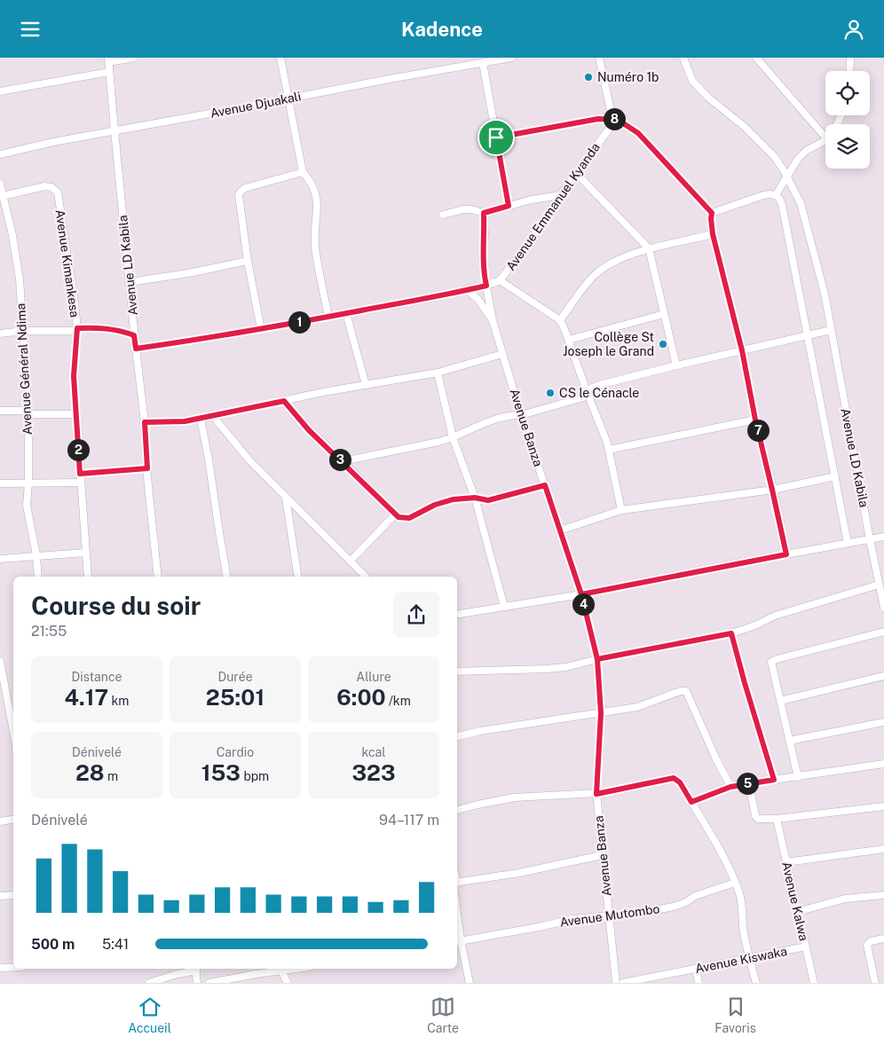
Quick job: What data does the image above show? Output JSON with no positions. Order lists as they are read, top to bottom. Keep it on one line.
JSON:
{"streets":{"street":["Avenue Djuakali","Avenue Emmanuel Kyanda","Avenue Kimankesa","Avenue LD Kabila","Avenue Général Ndima","Avenue Banza","Avenue Kalwa","Avenue Mutombo","Avenue Kiswaka"]},"crossings":[["Avenue Djuakali","Avenue LD Kabila"],["Avenue Emmanuel Kyanda","Avenue LD Kabila"],["Avenue Emmanuel Kyanda","Avenue Banza"],["Avenue Kimankesa","Avenue Général Ndima"],["Avenue Banza","Avenue Mutombo"],["Avenue Kalwa","Avenue Kiswaka"]],"places":["Numéro 1b","Collège St Joseph le Grand","CS le Cénacle"],"page":{"header":"Kadence","pins":["8","1","7","2","3","4","5"],"heading":["Course du soir","21:55"],"stats":[["Distance","4.17 km"],["Durée","25:01"],["Allure","6:00 /km"],["Dénivelé","28 m"],["Cardio","153 bpm"],["kcal","323"]],"chart":["Dénivelé","94–117 m"],"list":[{"name":"500 m","note":"5:41"}],"tabs":["Accueil","Carte","Favoris"]}}
